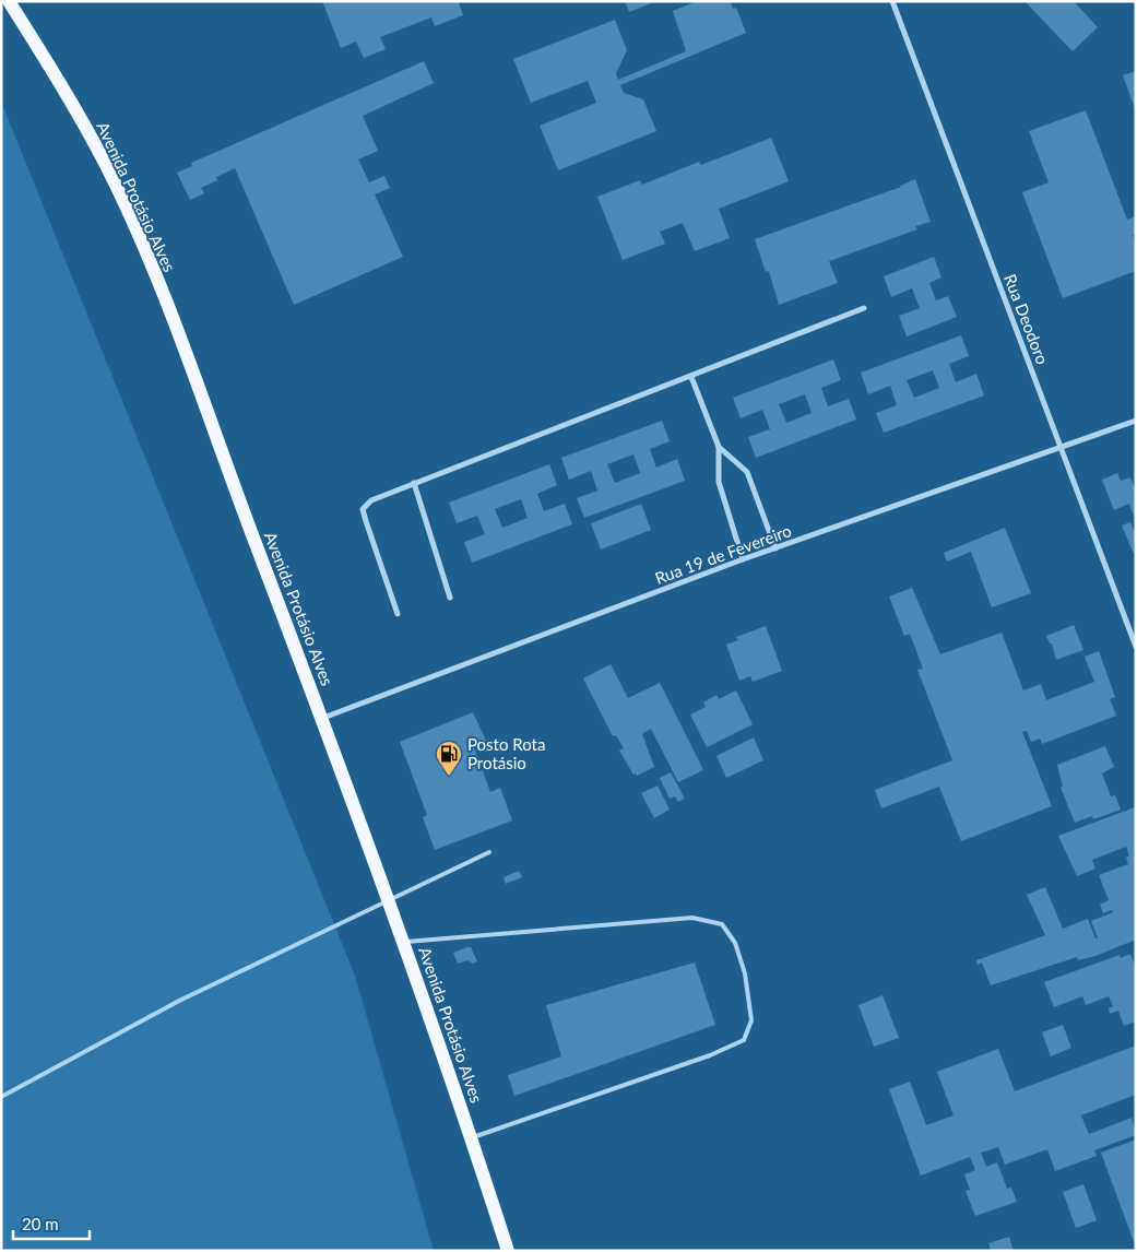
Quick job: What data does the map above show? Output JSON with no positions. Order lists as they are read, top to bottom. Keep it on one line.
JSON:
{"streets":{"main road":["Avenida Protásio Alves"],"street":["Rua Deodoro","Rua 19 de Fevereiro"]},"crossings":[["Avenida Protásio Alves","Rua 19 de Fevereiro"],["Rua Deodoro","Rua 19 de Fevereiro"]],"places":{"fuel station":["Posto Rota Protásio"]},"scale_bar":"20 m"}
